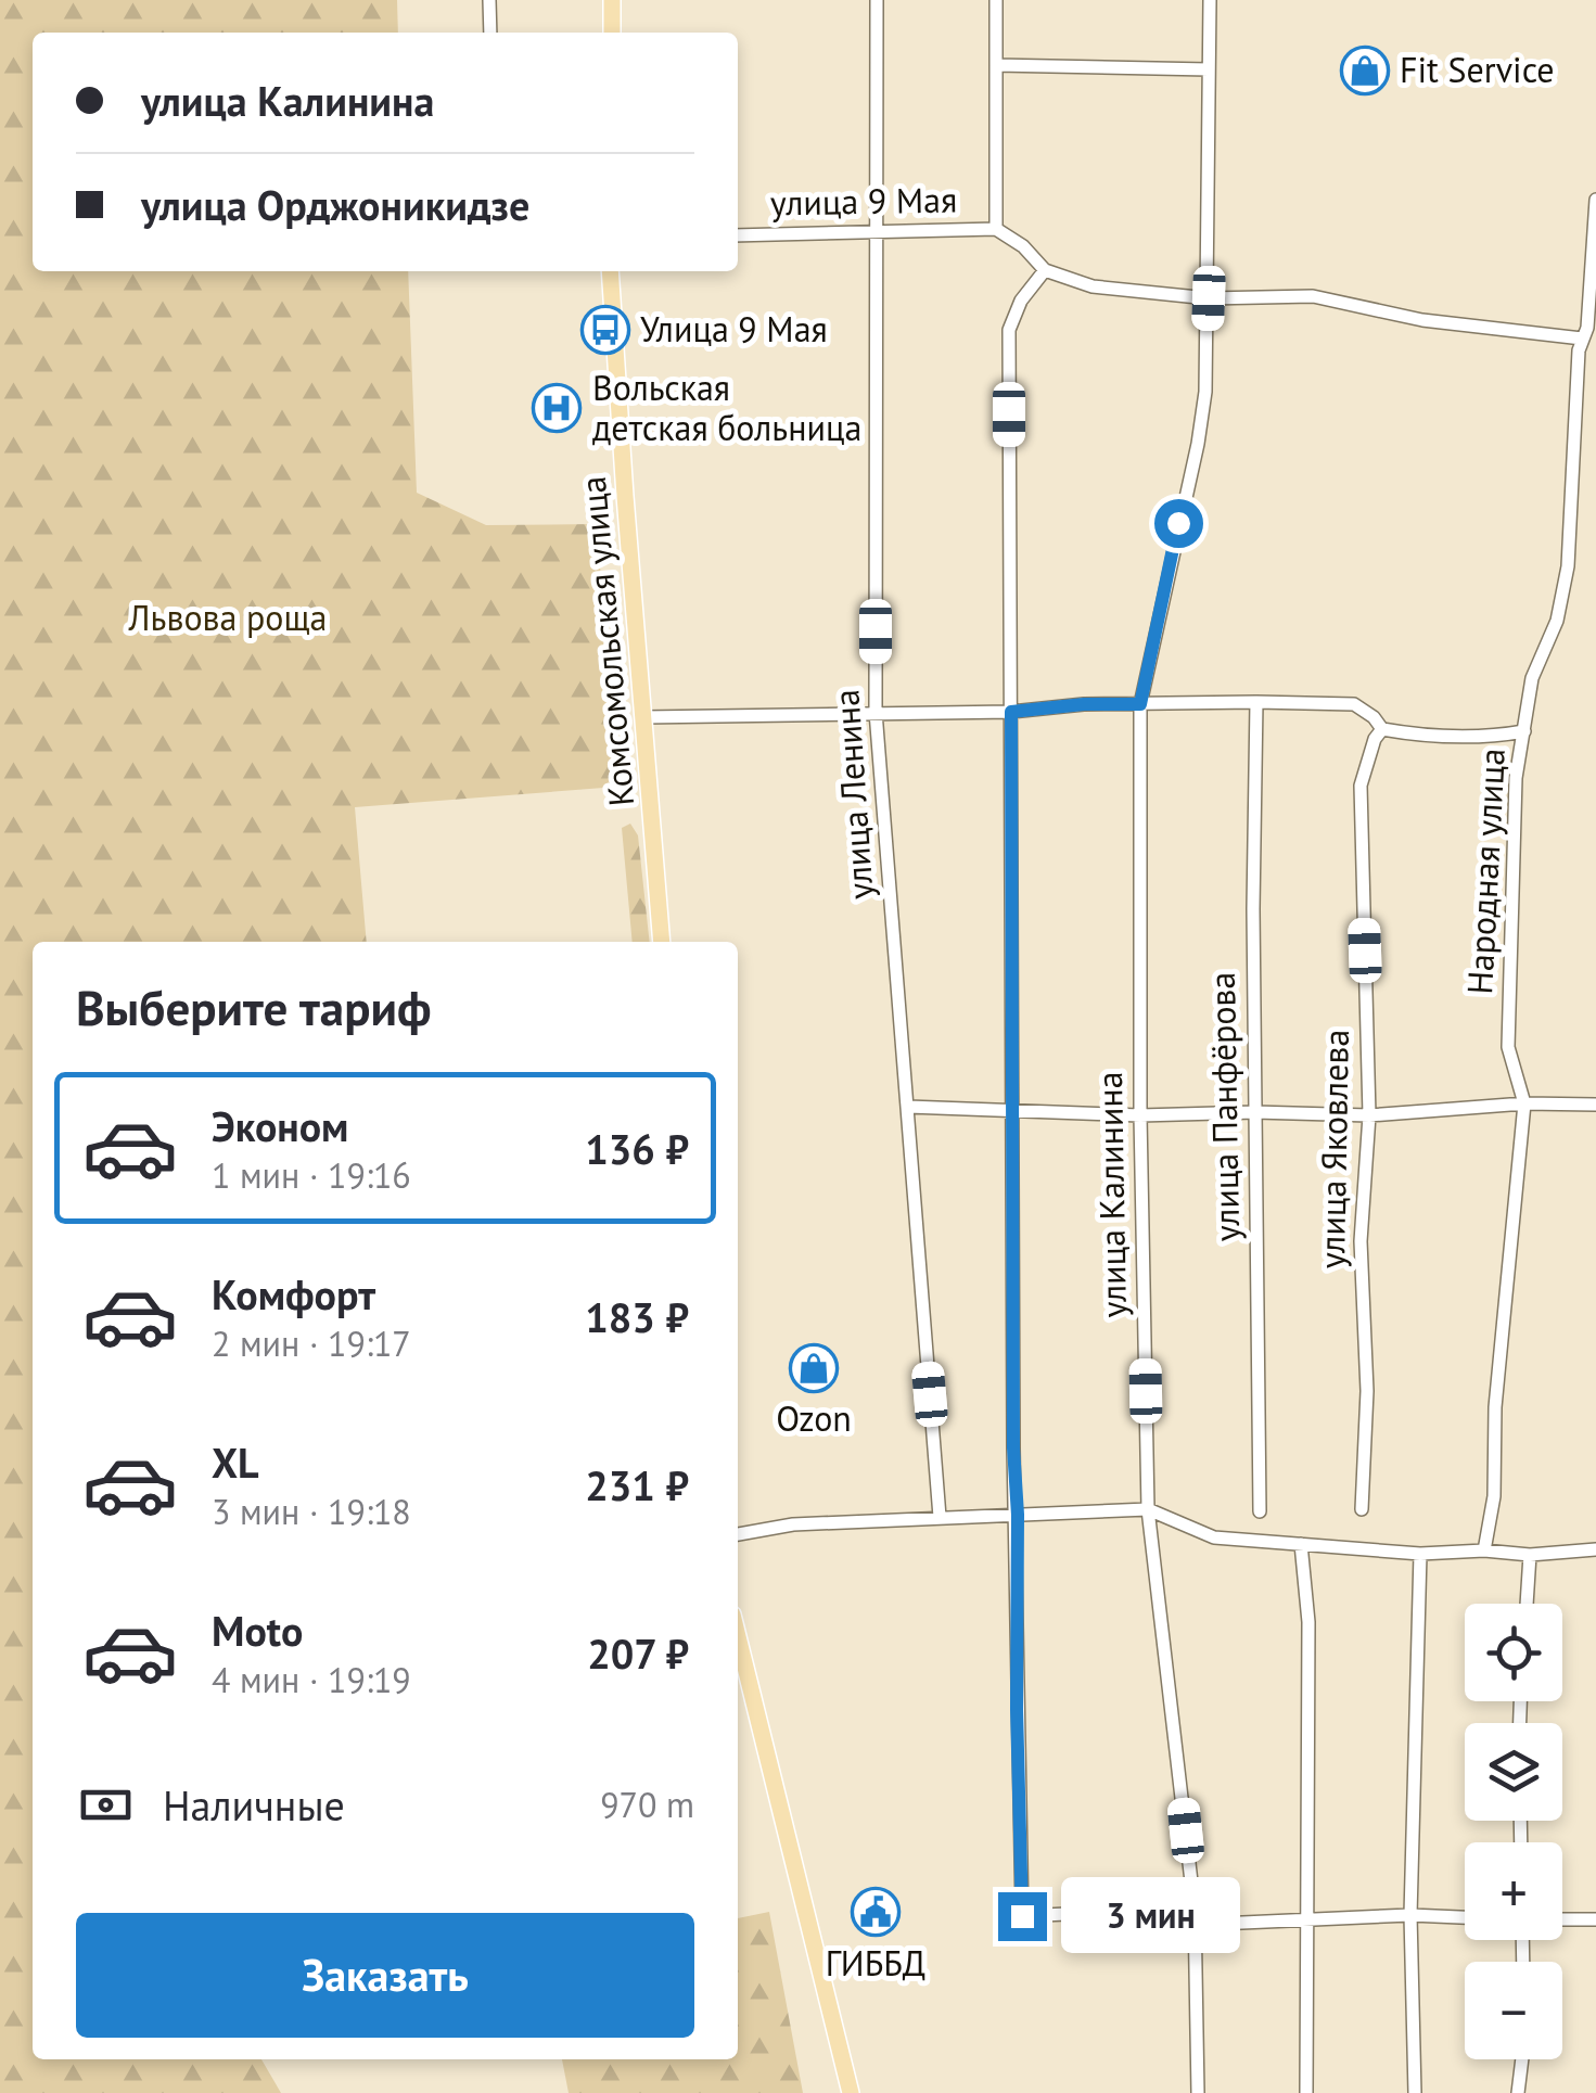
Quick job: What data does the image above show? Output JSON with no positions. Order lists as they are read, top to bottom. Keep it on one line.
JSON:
{"streets":{"main road":["Комсомольская улица"],"street":["улица 9 Мая","улица Ленина","Народная улица","улица Панфёрова","улица Яковлева","улица Калинина"]},"crossings":[["улица 9 Мая","улица Ленина"]],"parks":["Львова роща"],"places":{"shop":["Fit Service","Ozon"],"bus stop":["Улица 9 Мая"],"hospital":["Вольская детская больница"],"public building":["ГИББД"]},"page":{"banner":["улица Калинина","улица Орджоникидзе"],"heading":"Выберите тариф","list":[{"name":"Эконом","note":"1 мин · 19:16","value":"136 ₽"},{"name":"Комфорт","note":"2 мин · 19:17","value":"183 ₽"},{"name":"XL","note":"3 мин · 19:18","value":"231 ₽"},{"name":"Moto","note":"4 мин · 19:19","value":"207 ₽"}],"map_buttons":["+","−"],"pay":["Наличные","970 m"],"bubble":"3 мин","buttons":"Заказать"}}
